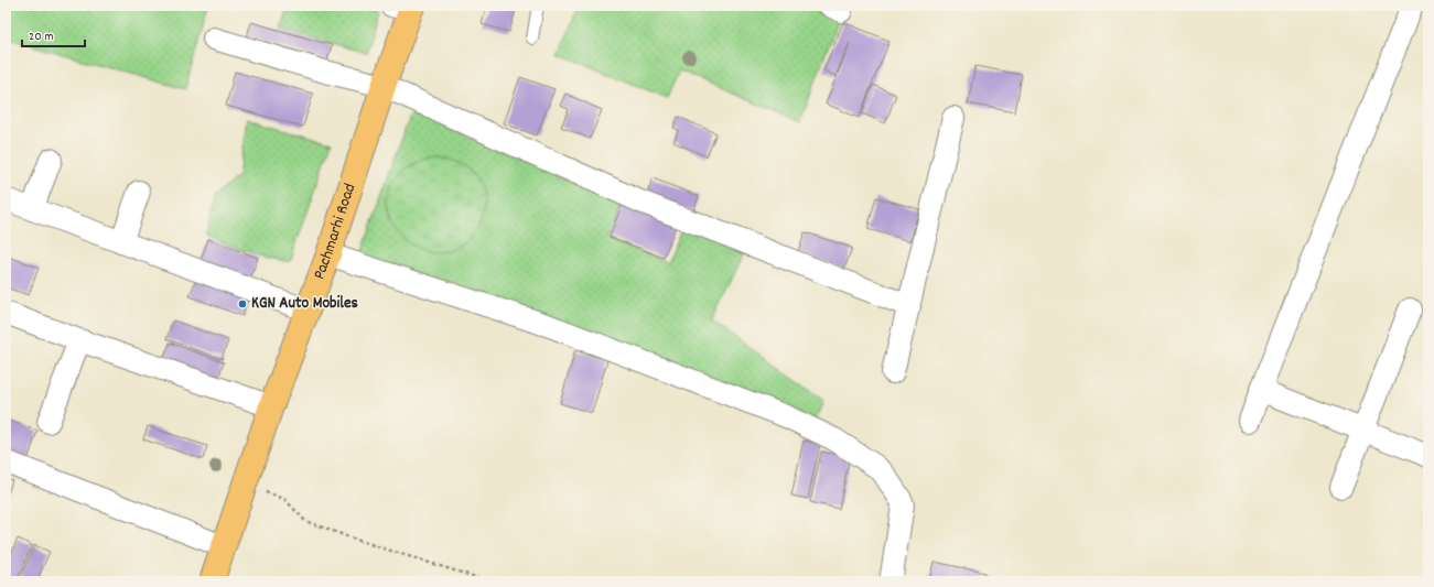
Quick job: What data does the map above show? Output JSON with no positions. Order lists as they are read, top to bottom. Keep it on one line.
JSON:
{"streets":{"main road":["Pachmarhi Road"]},"places":["KGN Auto Mobiles"],"scale_bar":"20 m"}
